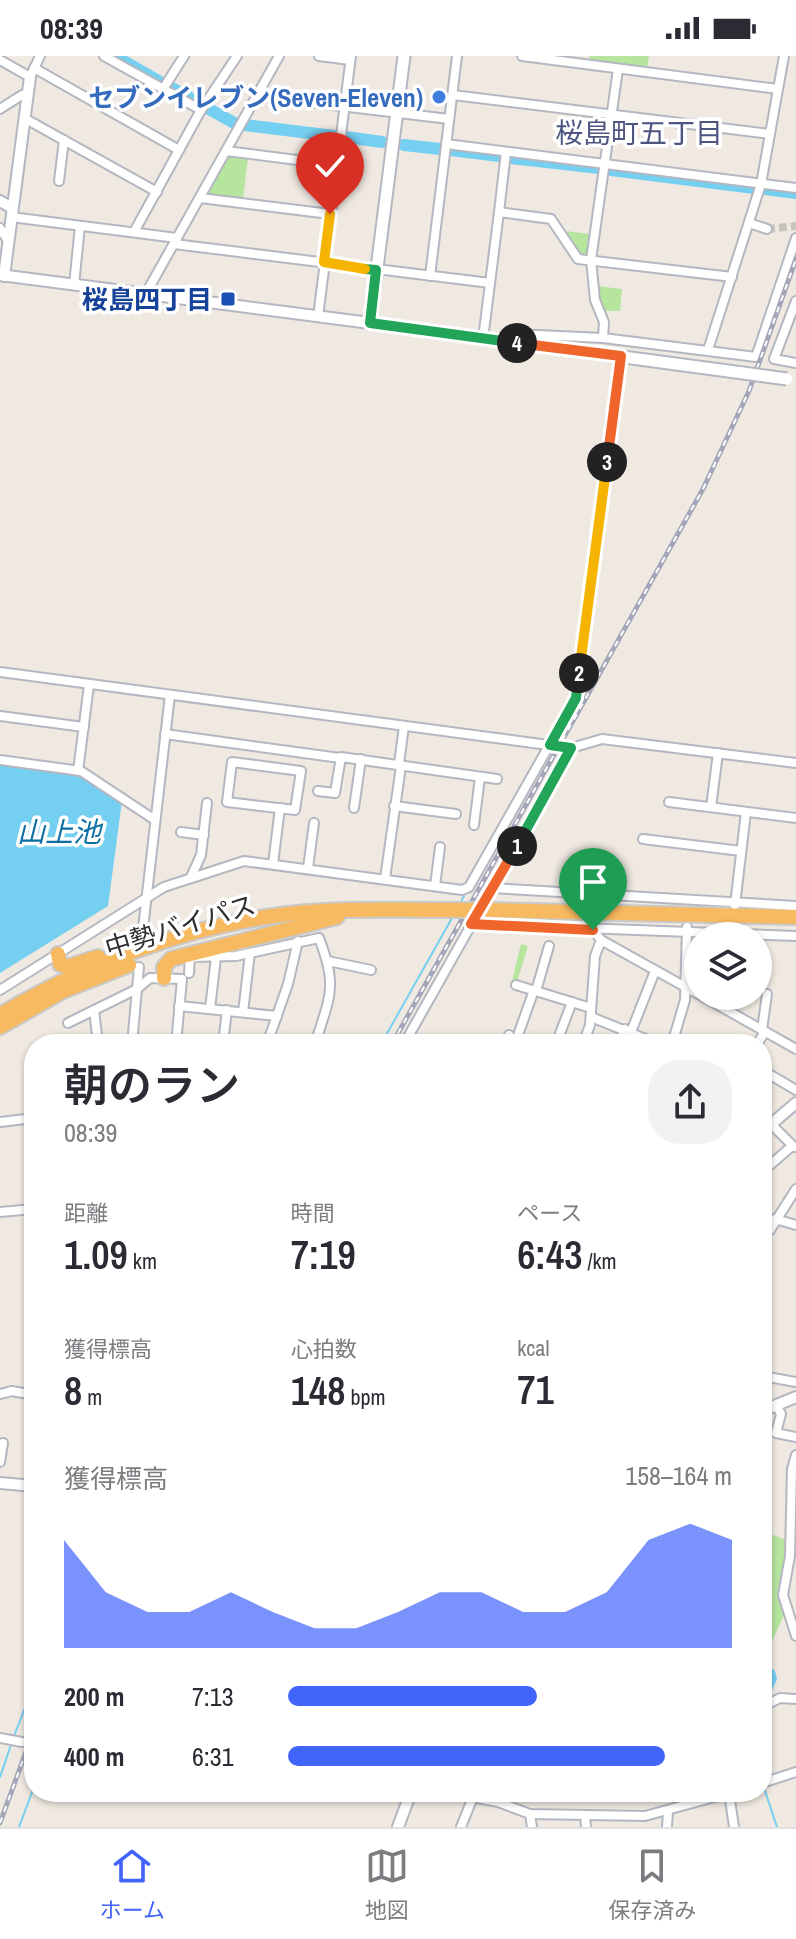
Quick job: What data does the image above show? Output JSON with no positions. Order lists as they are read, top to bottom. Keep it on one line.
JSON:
{"streets":{"highway":["中勢バイパス"]},"districts":["桜島町五丁目"],"water":["山上池"],"places":{"other":["セブンイレブン(Seven-Eleven)"],"transit":["桜島四丁目"]},"page":{"status":"08:39","pins":["4","3","2","1"],"heading":["朝のラン","08:39"],"stats":[["距離","1.09 km"],["時間","7:19"],["ペース","6:43 /km"],["獲得標高","8 m"],["心拍数","148 bpm"],["kcal","71"]],"chart":["獲得標高","158–164 m"],"list":[{"name":"200 m","note":"7:13"},{"name":"400 m","note":"6:31"}],"tabs":["ホーム","地図","保存済み"]}}
